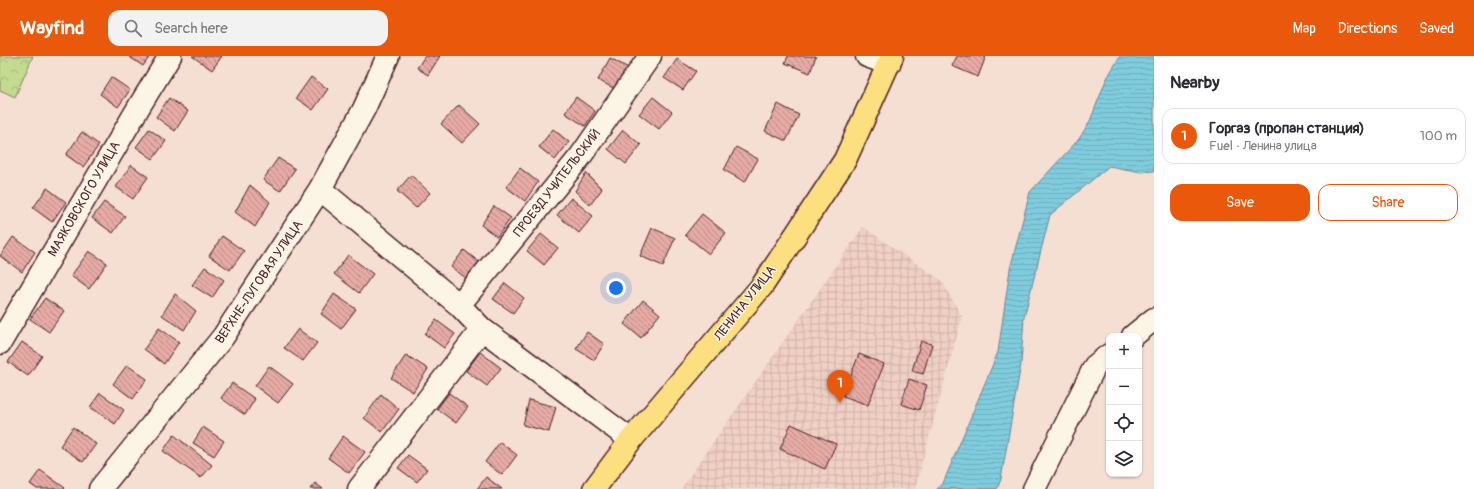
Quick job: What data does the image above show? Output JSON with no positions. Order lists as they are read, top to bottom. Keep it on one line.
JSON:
{"streets":{"main road":["ЛЕНИНА УЛИЦА"],"street":["ПРОЕЗД УЧИТЕЛЬСКИЙ","МАЯКОВСКОГО УЛИЦА","ВЕРХНЕ-ЛУГОВАЯ УЛИЦА"]},"page":{"header":"Wayfind","search":"Search here","nav":["Map","Directions","Saved"],"heading":"Nearby","list":[{"mark":"1","name":"Горгаз (пропан станция)","note":"Fuel · Ленина улица","value":"100 m"}],"buttons":["Save","Share"],"map_buttons":["+","−"],"pins":"1"}}
